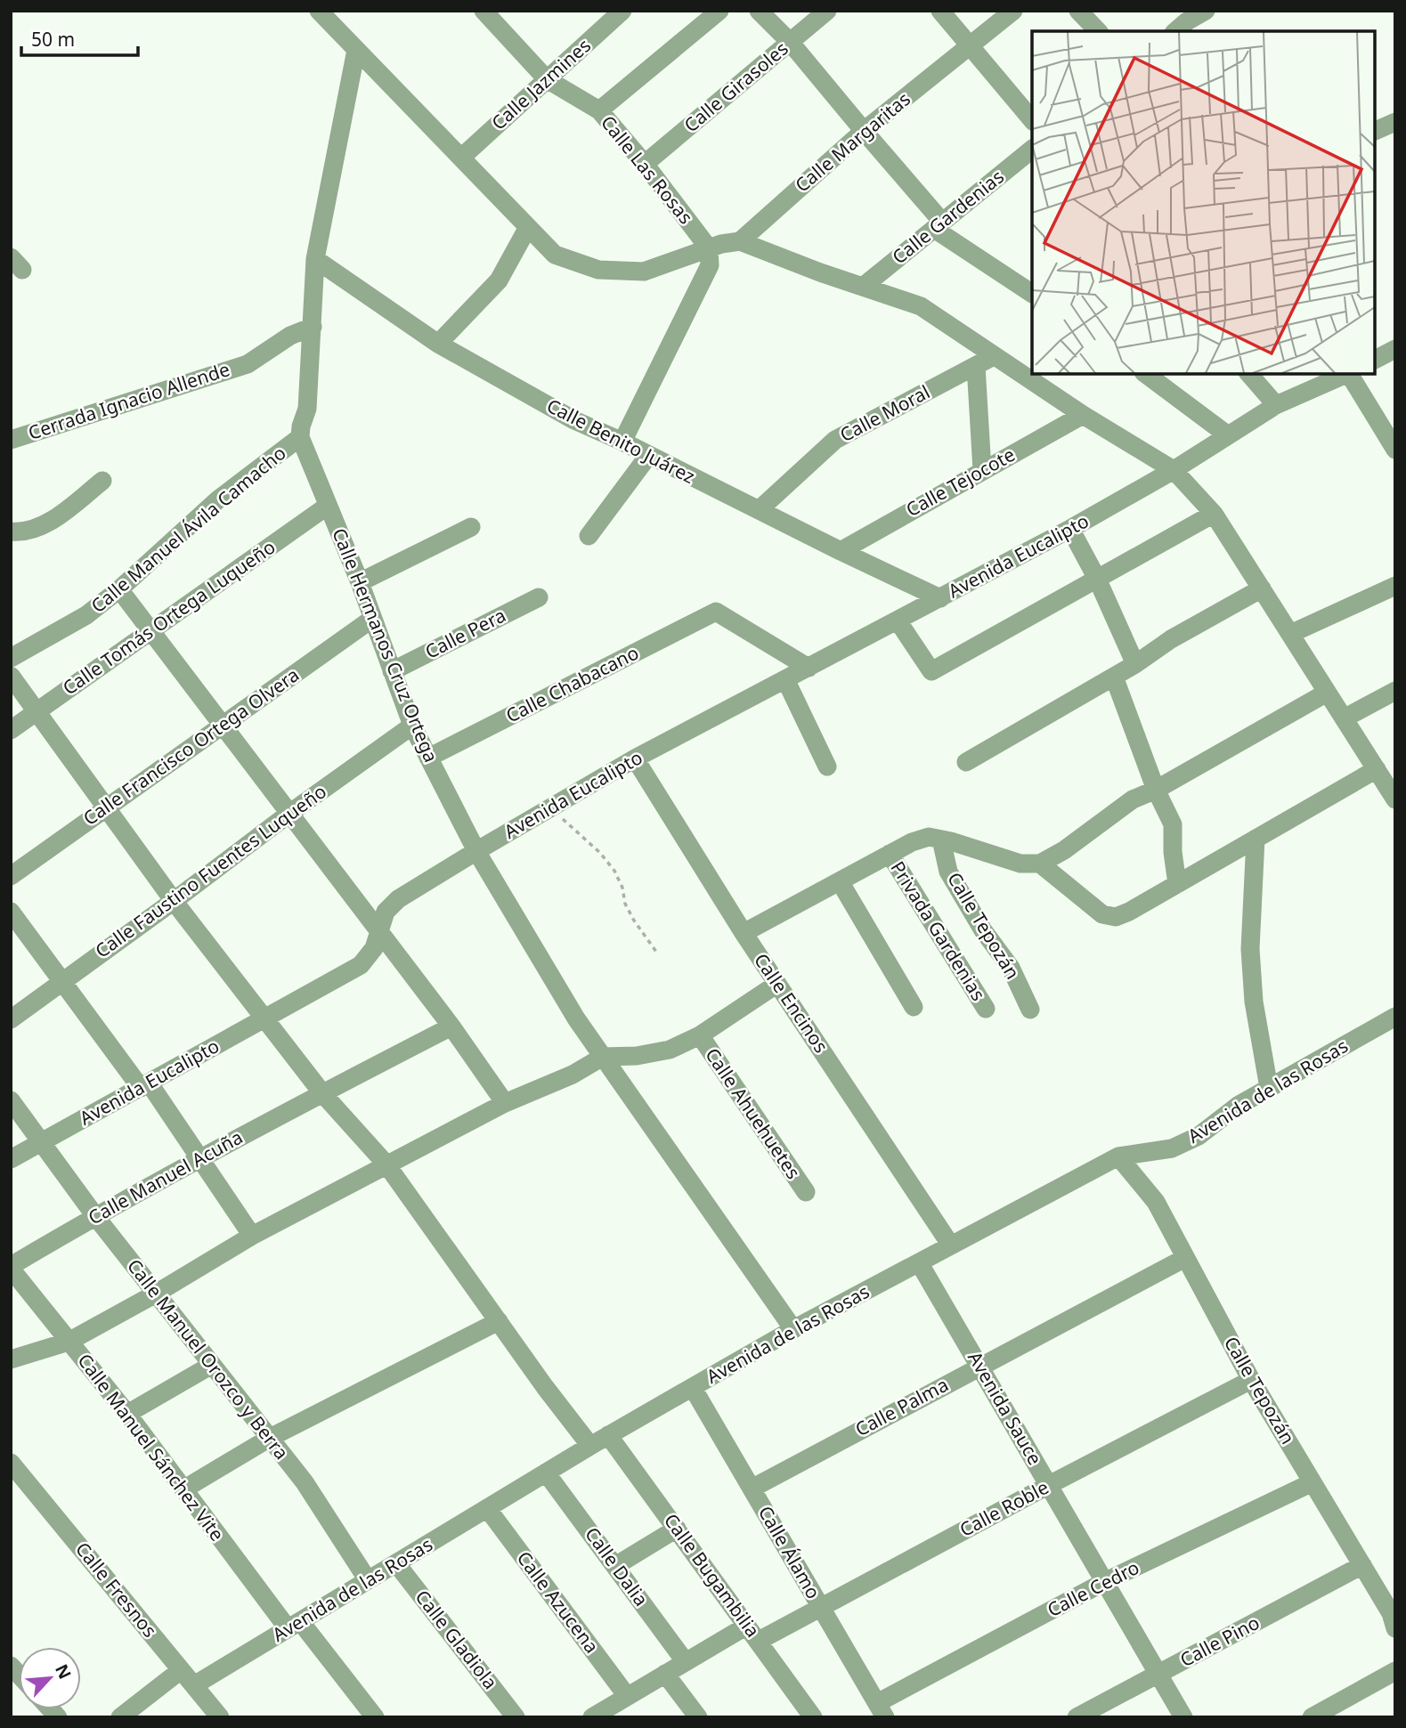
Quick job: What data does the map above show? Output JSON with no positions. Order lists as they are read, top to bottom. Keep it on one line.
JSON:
{"streets":{"street":["Calle Jazmines","Calle Girasoles","Calle Margaritas","Calle Las Rosas","Calle Gardenias","Cerrada Ignacio Allende","Calle Moral","Calle Benito Juárez","Calle Tejocote","Calle Manuel Ávila Camacho","Avenida Eucalipto","Calle Tomás Ortega Luqueño","Calle Pera","Calle Hermanos Cruz Ortega","Calle Chabacano","Calle Francisco Ortega Olvera","Calle Faustino Fuentes Luqueño","Calle Tepozán","Privada Gardenias","Calle Encinos","Avenida de las Rosas","Calle Ahuehuetes","Calle Manuel Acuña","Calle Manuel Orozco y Berra","Calle Palma","Avenida Sauce","Calle Manuel Sánchez Vite","Calle Roble","Calle Álamo","Calle Dalia","Calle Bugambilia","Calle Cedro","Calle Fresnos","Calle Azucena","Calle Gladiola","Calle Pino"]},"crossings":[["Calle Jazmines","Calle Las Rosas"],["Calle Girasoles","Calle Las Rosas"],["Calle Moral","Calle Benito Juárez"],["Calle Benito Juárez","Calle Tejocote"],["Calle Benito Juárez","Avenida Eucalipto"],["Calle Manuel Ávila Camacho","Calle Hermanos Cruz Ortega"],["Avenida Eucalipto","Calle Hermanos Cruz Ortega"],["Avenida Eucalipto","Calle Chabacano"],["Avenida Eucalipto","Calle Encinos"],["Avenida Eucalipto","Calle Manuel Orozco y Berra"],["Calle Tomás Ortega Luqueño","Calle Hermanos Cruz Ortega"],["Calle Pera","Calle Hermanos Cruz Ortega"],["Calle Hermanos Cruz Ortega","Calle Chabacano"],["Calle Hermanos Cruz Ortega","Calle Francisco Ortega Olvera"],["Calle Hermanos Cruz Ortega","Calle Faustino Fuentes Luqueño"],["Calle Hermanos Cruz Ortega","Avenida de las Rosas"],["Calle Tepozán","Avenida de las Rosas"],["Calle Tepozán","Calle Palma"],["Calle Tepozán","Calle Roble"],["Calle Tepozán","Calle Cedro"],["Calle Tepozán","Calle Pino"],["Calle Encinos","Avenida de las Rosas"],["Avenida de las Rosas","Calle Manuel Orozco y Berra"],["Avenida de las Rosas","Avenida Sauce"],["Avenida de las Rosas","Calle Manuel Sánchez Vite"],["Avenida de las Rosas","Calle Álamo"],["Avenida de las Rosas","Calle Dalia"],["Avenida de las Rosas","Calle Bugambilia"],["Avenida de las Rosas","Calle Fresnos"],["Avenida de las Rosas","Calle Azucena"],["Avenida de las Rosas","Calle Gladiola"],["Calle Manuel Acuña","Calle Manuel Orozco y Berra"],["Calle Manuel Acuña","Calle Manuel Sánchez Vite"],["Calle Palma","Avenida Sauce"],["Calle Palma","Calle Álamo"],["Avenida Sauce","Calle Roble"],["Avenida Sauce","Calle Cedro"],["Avenida Sauce","Calle Pino"],["Calle Roble","Calle Álamo"],["Calle Roble","Calle Bugambilia"],["Calle Álamo","Calle Cedro"]],"scale_bar":"50 m","north":"top right"}
